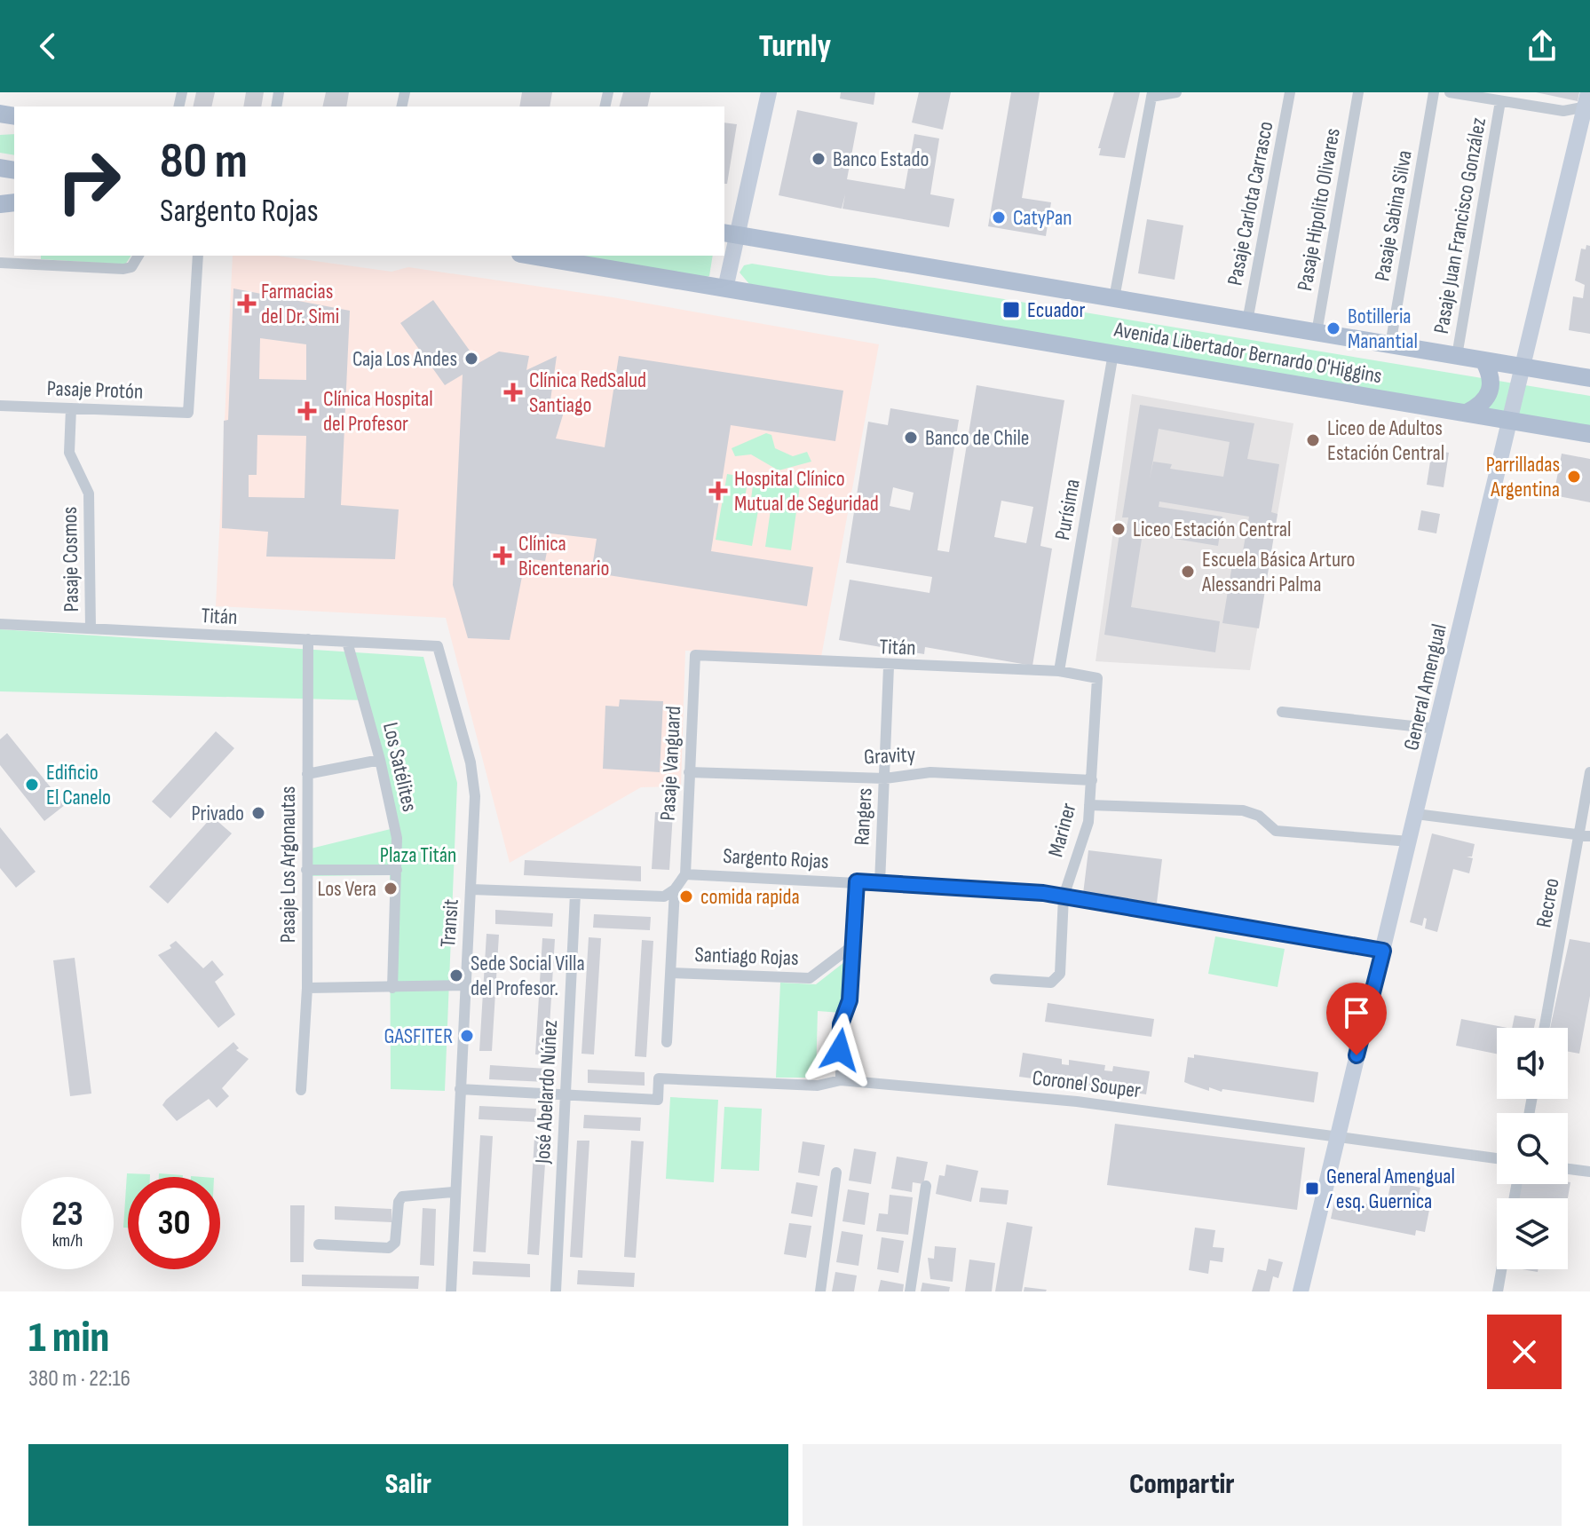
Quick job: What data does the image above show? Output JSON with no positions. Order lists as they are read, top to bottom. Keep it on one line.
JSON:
{"streets":{"main road":["Avenida Libertador Bernardo O'Higgins"],"street":["Pasaje Carlota Carrasco","Pasaje Hipolito Olivares","Pasaje Sabina Silva","Pasaje Juan Francisco González","Pasaje Protón","Purísima","Pasaje Cosmos","Titán","General Amengual","Gravity","Pasaje Vanguard","Los Satélites","Rangers","Mariner","Sargento Rojas","Pasaje Los Argonautas","Recreo","Transit","Santiago Rojas","Coronel Souper","José Abelardo Núñez"]},"crossings":[["Pasaje Carlota Carrasco","Avenida Libertador Bernardo O'Higgins"],["Pasaje Hipolito Olivares","Avenida Libertador Bernardo O'Higgins"],["Pasaje Sabina Silva","Avenida Libertador Bernardo O'Higgins"],["Pasaje Juan Francisco González","Avenida Libertador Bernardo O'Higgins"],["Avenida Libertador Bernardo O'Higgins","Purísima"],["Avenida Libertador Bernardo O'Higgins","General Amengual"],["Pasaje Protón","Pasaje Cosmos"],["Purísima","Titán"],["Pasaje Cosmos","Titán"],["Titán","Pasaje Vanguard"],["Titán","Los Satélites"],["Titán","Rangers"],["Titán","Mariner"],["Titán","Pasaje Los Argonautas"],["Titán","Transit"],["General Amengual","Sargento Rojas"],["General Amengual","Coronel Souper"],["Gravity","Pasaje Vanguard"],["Gravity","Rangers"],["Gravity","Mariner"],["Pasaje Vanguard","Sargento Rojas"],["Rangers","Sargento Rojas"],["Mariner","Sargento Rojas"],["Coronel Souper","José Abelardo Núñez"]],"parks":["Plaza Titán"],"places":{"other":["Banco Estado","CatyPan","Botilleria Manantial","Caja Los Andes","Banco de Chile","Liceo de Adultos Estación Central","Parrilladas Argentina","Liceo Estación Central","Escuela Básica Arturo Alessandri Palma","Edificio El Canelo","Privado","Los Vera","comida rapida","Sede Social Villa del Profesor.","GASFITER"],"health":["Farmacias del Dr. Simi","Clínica RedSalud Santiago","Clínica Hospital del Profesor","Hospital Clínico Mutual de Seguridad","Clínica Bicentenario"],"transit":["Ecuador","General Amengual / esq. Guernica"]},"page":{"header":"Turnly","turn":["80 m","Sargento Rojas"],"speed":"23 km/h","limit":"30","heading":["1 min","380 m · 22:16"],"buttons":["Salir","Compartir"]}}
